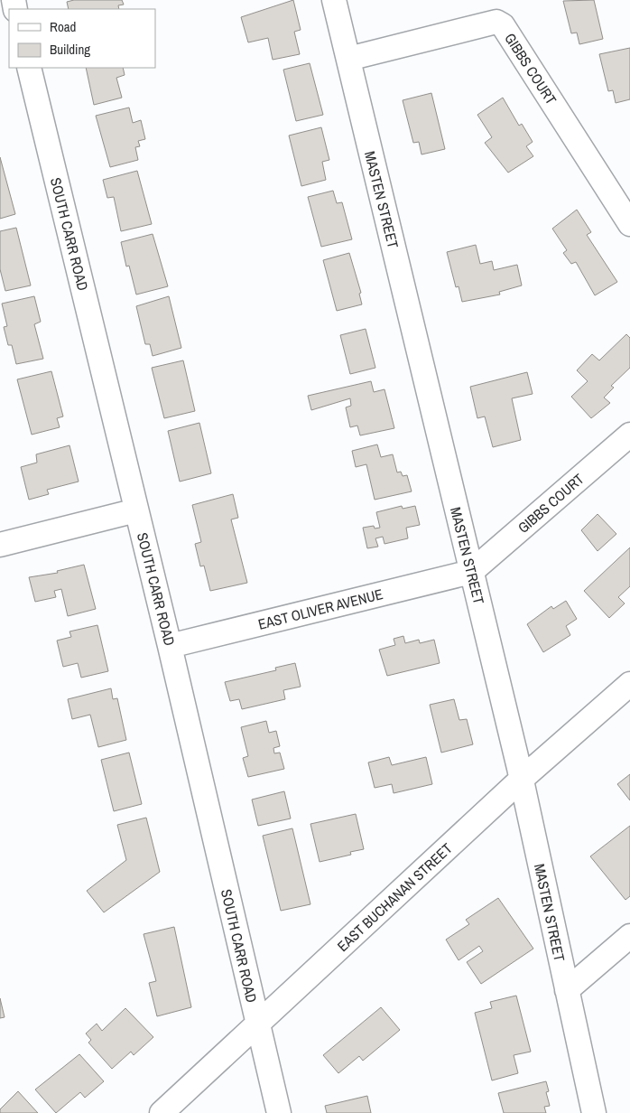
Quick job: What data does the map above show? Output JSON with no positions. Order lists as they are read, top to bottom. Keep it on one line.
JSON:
{"streets":{"street":["GIBBS COURT","MASTEN STREET","SOUTH CARR ROAD","EAST OLIVER AVENUE","EAST BUCHANAN STREET"]},"crossings":[["GIBBS COURT","MASTEN STREET"],["GIBBS COURT","EAST OLIVER AVENUE"],["MASTEN STREET","EAST OLIVER AVENUE"],["MASTEN STREET","EAST BUCHANAN STREET"],["SOUTH CARR ROAD","EAST OLIVER AVENUE"],["SOUTH CARR ROAD","EAST BUCHANAN STREET"]],"legend":["Road","Building"]}
